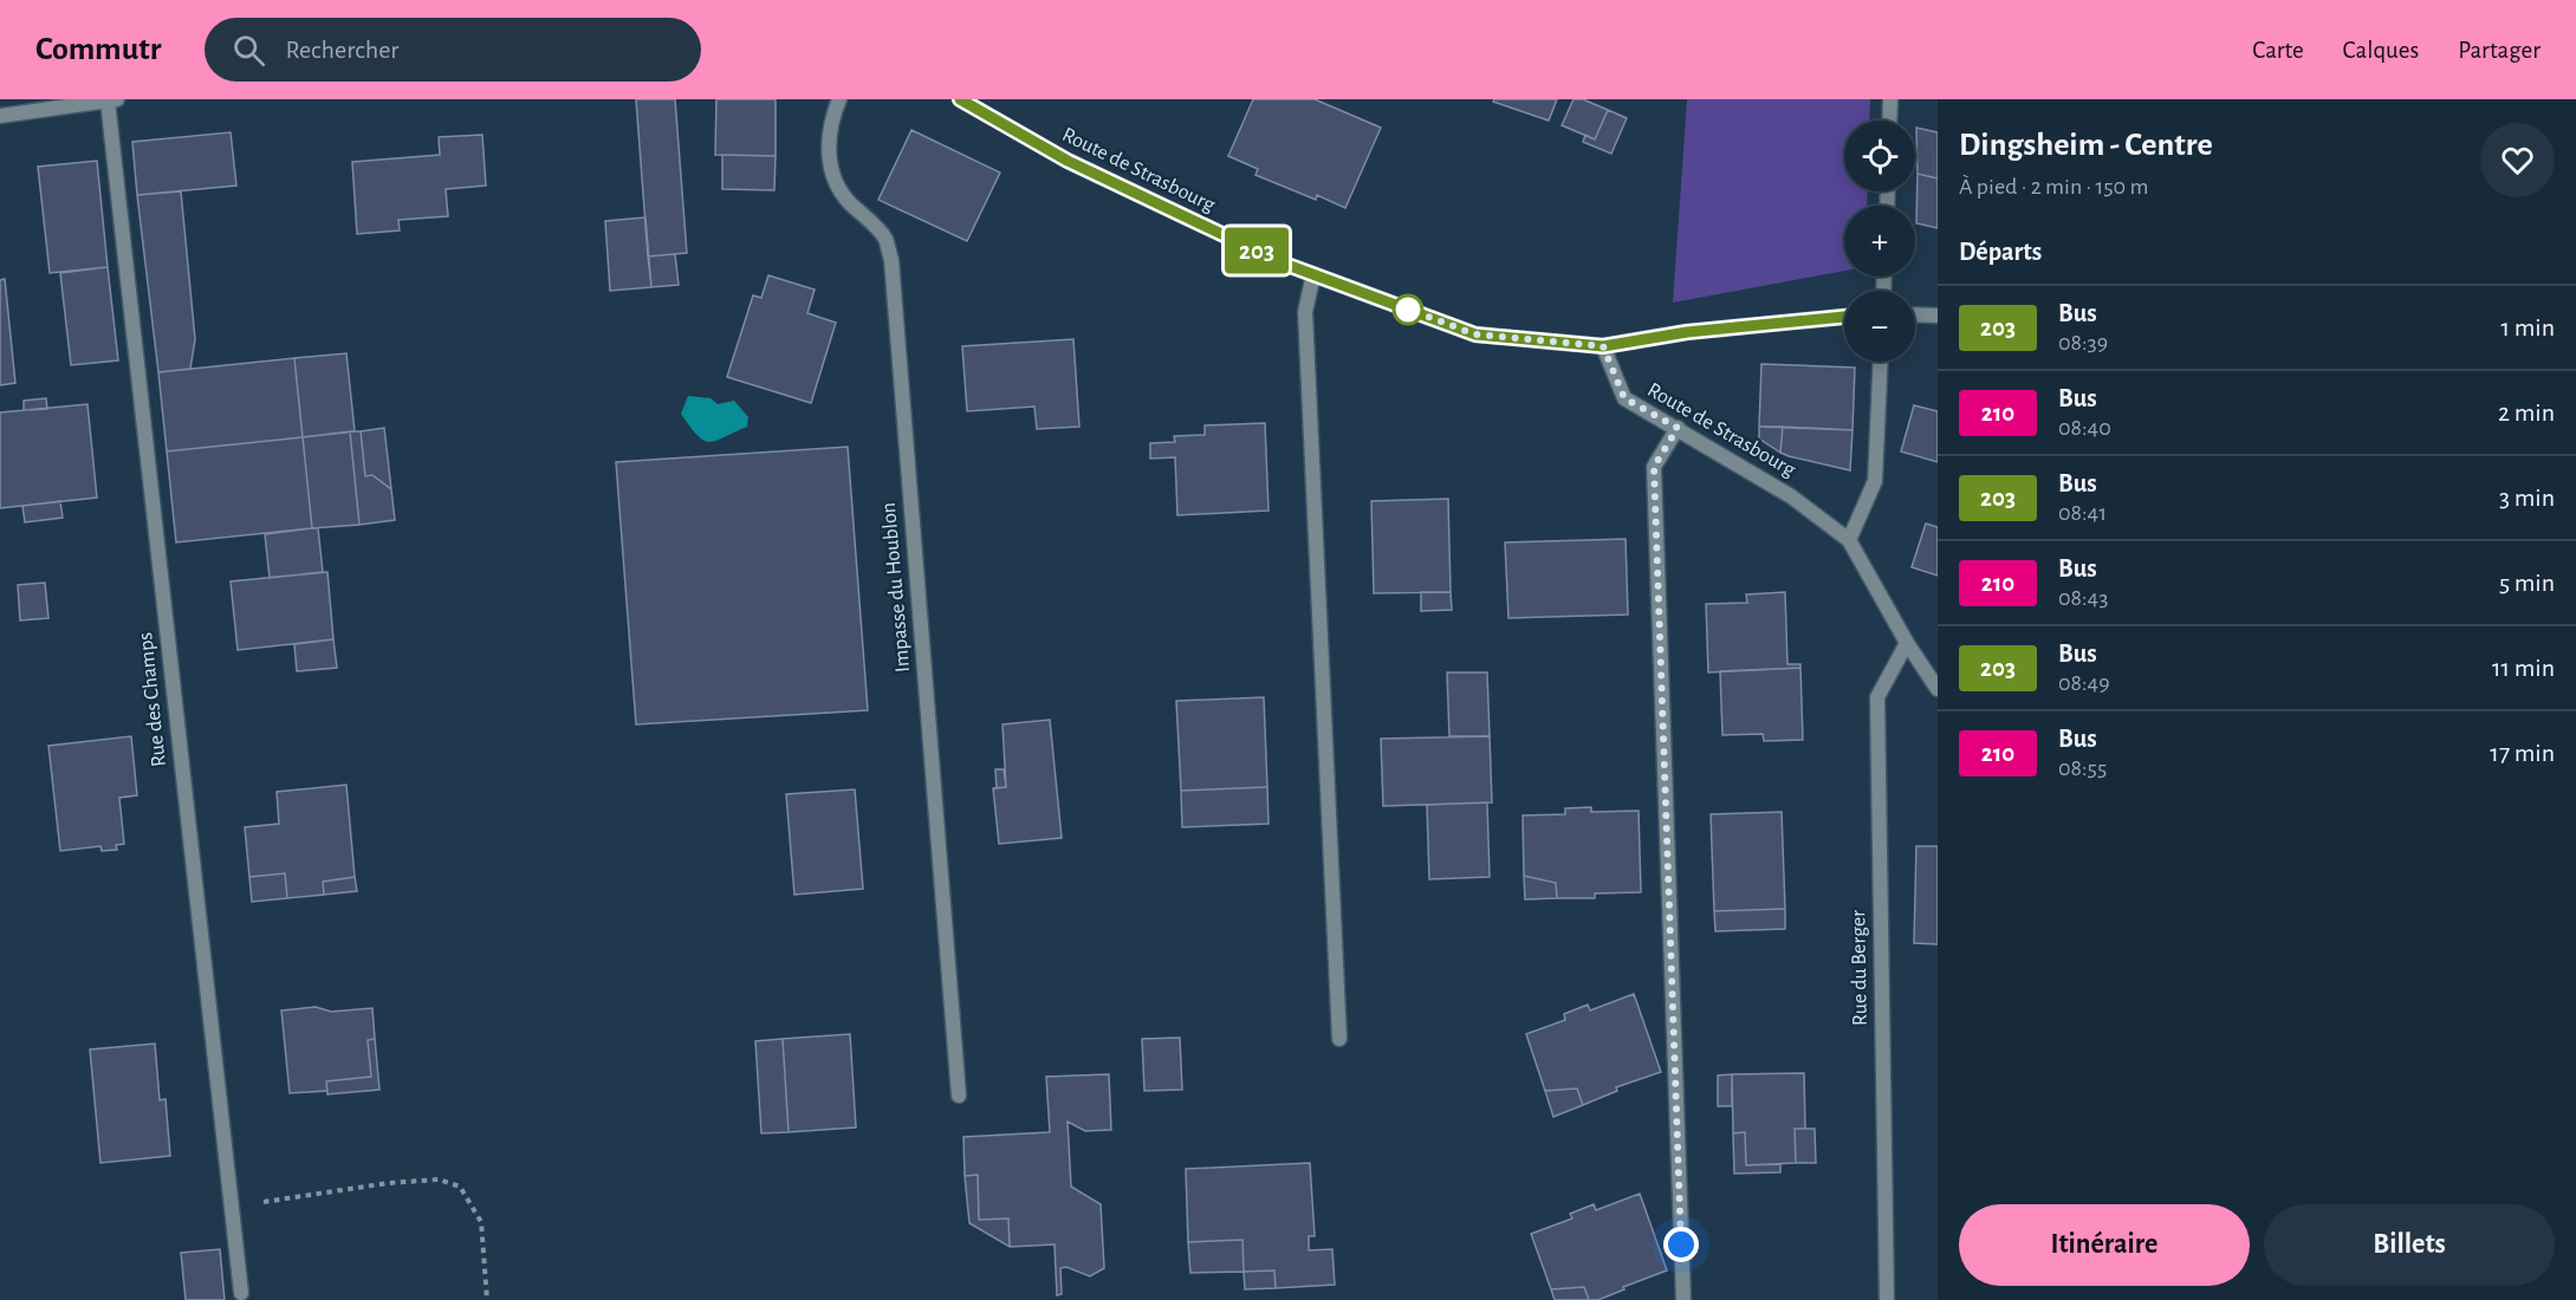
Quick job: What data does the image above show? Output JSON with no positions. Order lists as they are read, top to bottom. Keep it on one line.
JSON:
{"streets":{"street":["Route de Strasbourg","Impasse du Houblon","Rue des Champs","Rue du Berger"]},"crossings":[["Route de Strasbourg","Rue du Berger"]],"lines":["bus line 203"],"page":{"header":"Commutr","search":"Rechercher","nav":["Carte","Calques","Partager"],"on_map":"203","heading":[["Dingsheim - Centre","À pied · 2 min · 150 m"],"Départs"],"map_buttons":["+","−"],"list":[{"mark":"203","name":"Bus","note":"08:39","value":"1 min"},{"mark":"210","name":"Bus","note":"08:40","value":"2 min"},{"mark":"203","name":"Bus","note":"08:41","value":"3 min"},{"mark":"210","name":"Bus","note":"08:43","value":"5 min"},{"mark":"203","name":"Bus","note":"08:49","value":"11 min"},{"mark":"210","name":"Bus","note":"08:55","value":"17 min"}],"buttons":["Itinéraire","Billets"]}}
